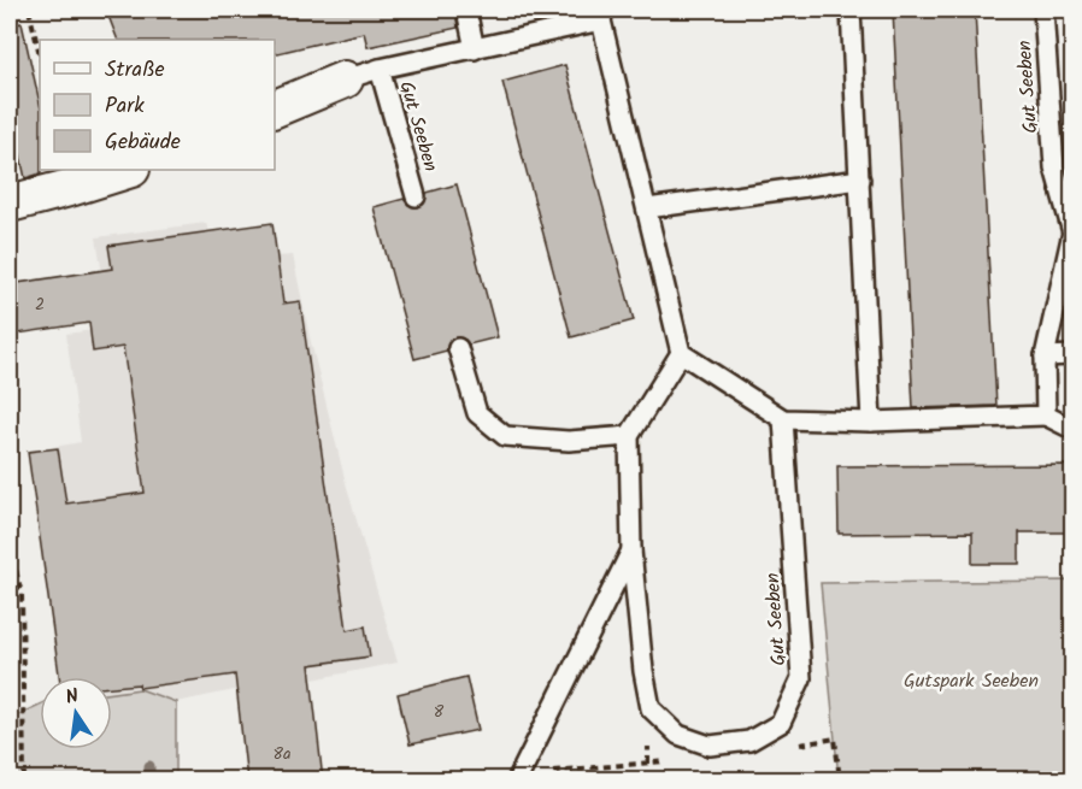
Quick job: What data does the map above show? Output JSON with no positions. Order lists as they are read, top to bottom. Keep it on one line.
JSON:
{"streets":{"lane":["Gut Seeben"]},"parks":["Gutspark Seeben"],"house_numbers":["2","8","8a"],"legend":["Straße","Park","Gebäude"],"north":"top"}
